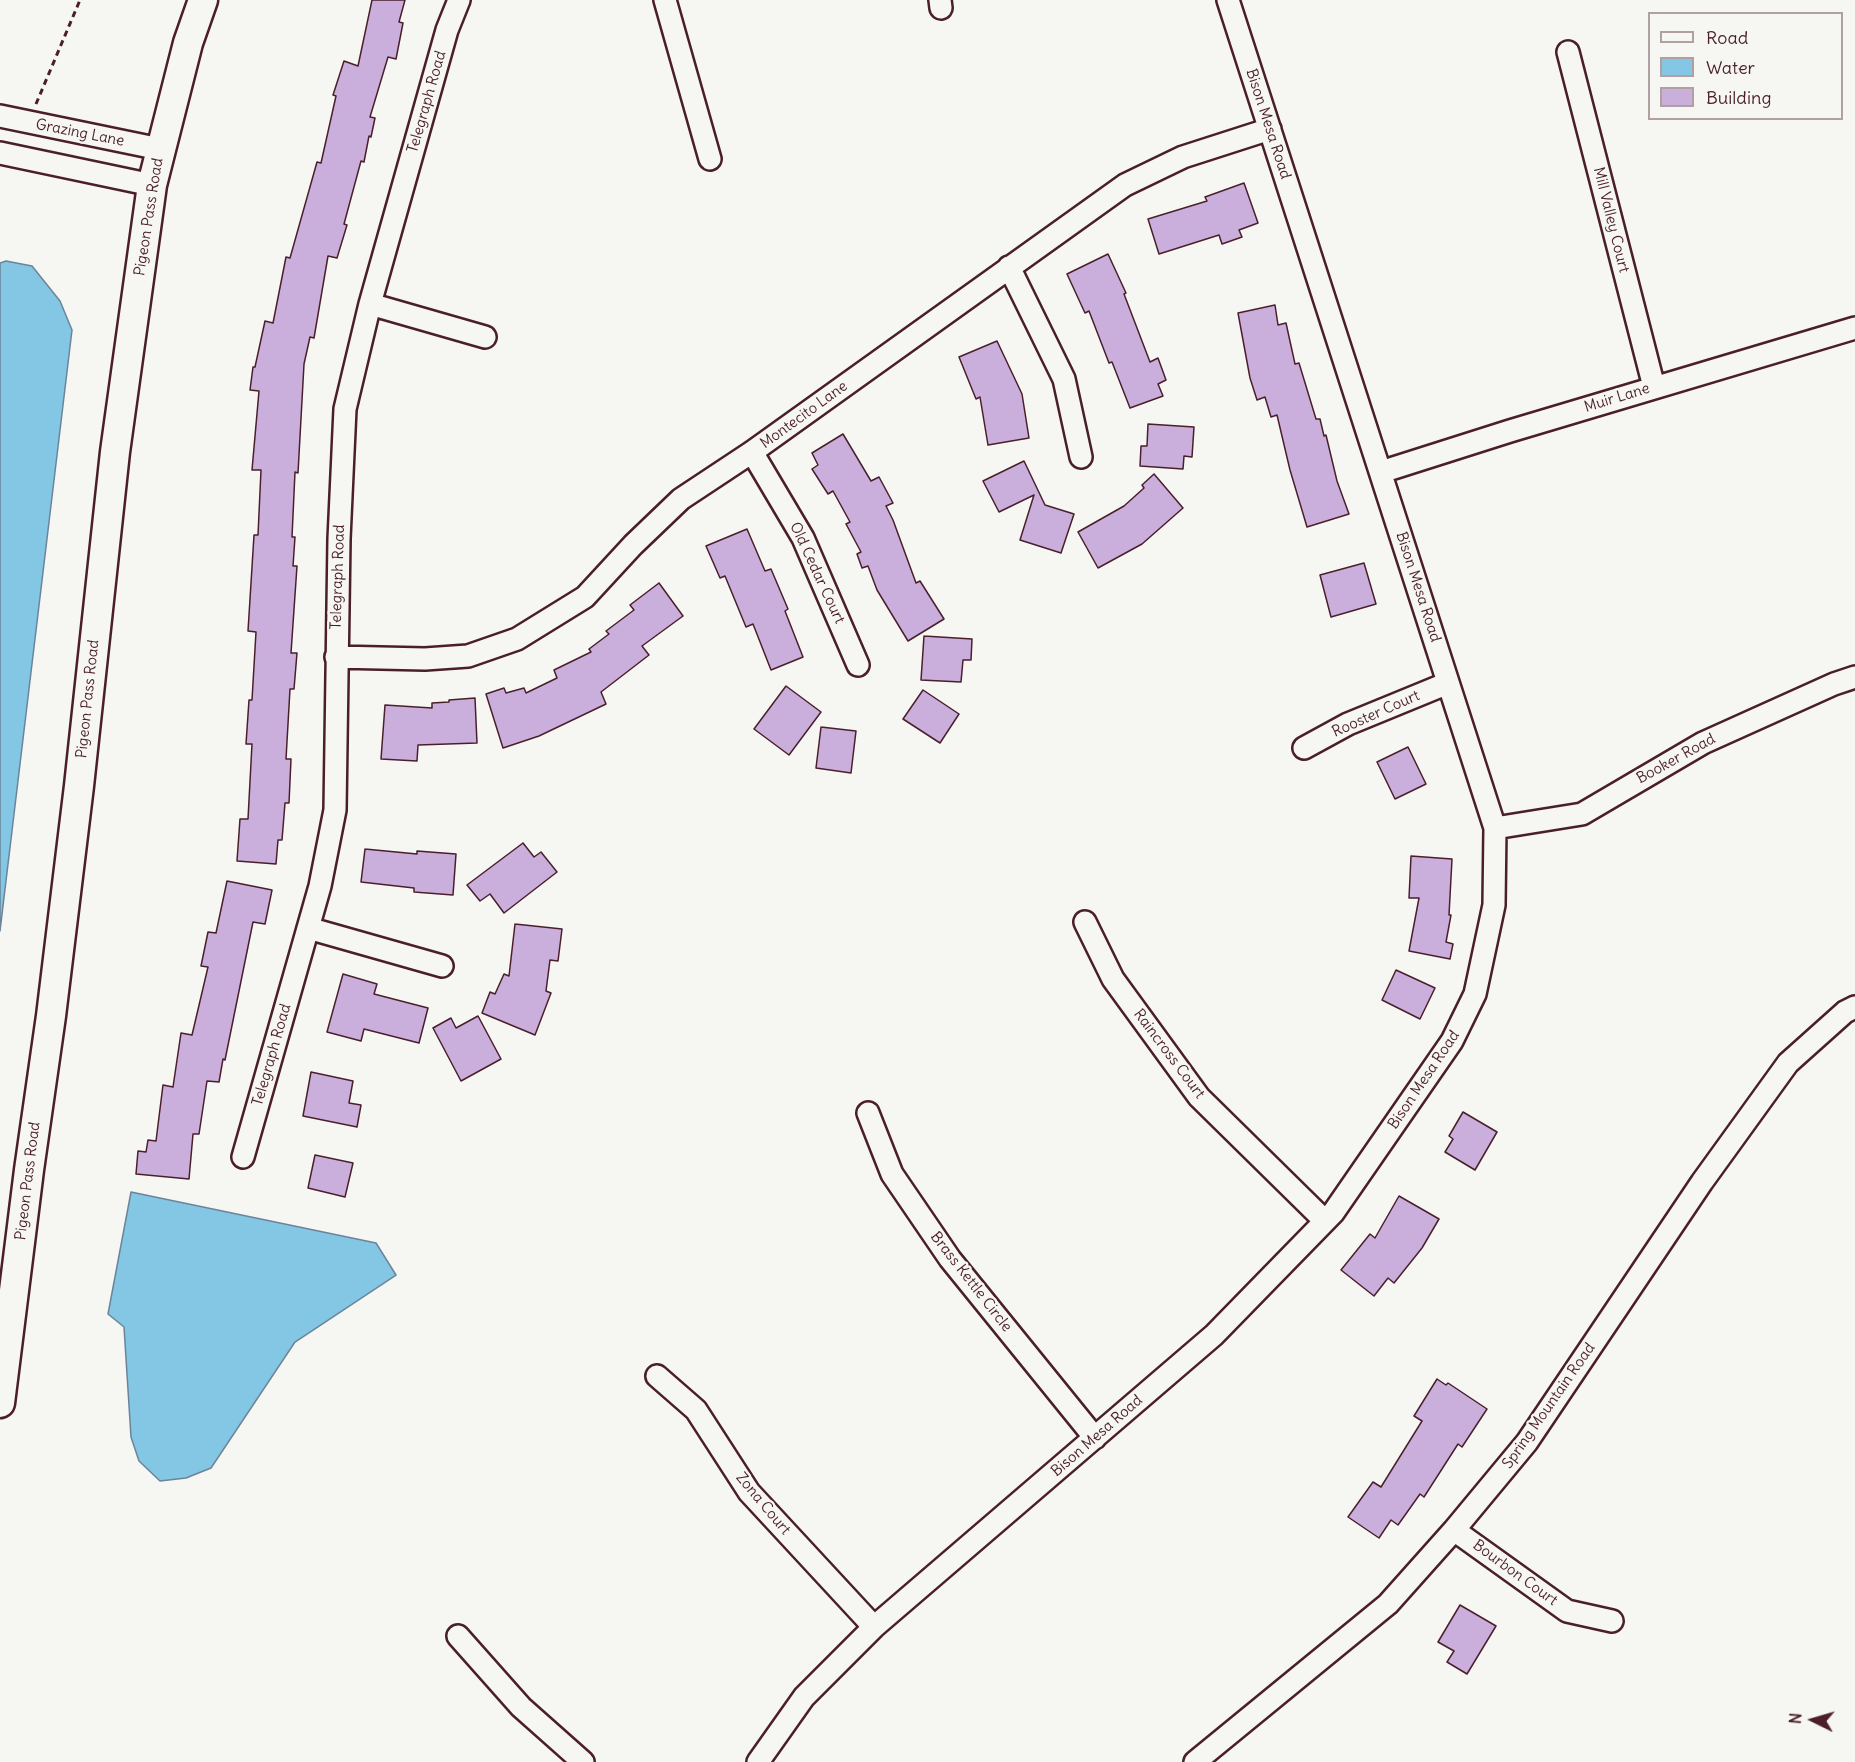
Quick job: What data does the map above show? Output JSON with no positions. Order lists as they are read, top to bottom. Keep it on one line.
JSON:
{"streets":{"street":["Telegraph Road","Bison Mesa Road","Grazing Lane","Pigeon Pass Road","Mill Valley Court","Muir Lane","Montecito Lane","Old Cedar Court","Rooster Court","Booker Road","Raincross Court","Brass Kettle Circle","Spring Mountain Road","Zona Court","Bourbon Court"]},"crossings":[["Telegraph Road","Montecito Lane"],["Bison Mesa Road","Muir Lane"],["Bison Mesa Road","Montecito Lane"],["Bison Mesa Road","Rooster Court"],["Bison Mesa Road","Booker Road"],["Bison Mesa Road","Raincross Court"],["Bison Mesa Road","Brass Kettle Circle"],["Bison Mesa Road","Zona Court"],["Grazing Lane","Pigeon Pass Road"],["Mill Valley Court","Muir Lane"],["Montecito Lane","Old Cedar Court"],["Spring Mountain Road","Bourbon Court"]],"legend":["Road","Water","Building"],"north":"left"}
